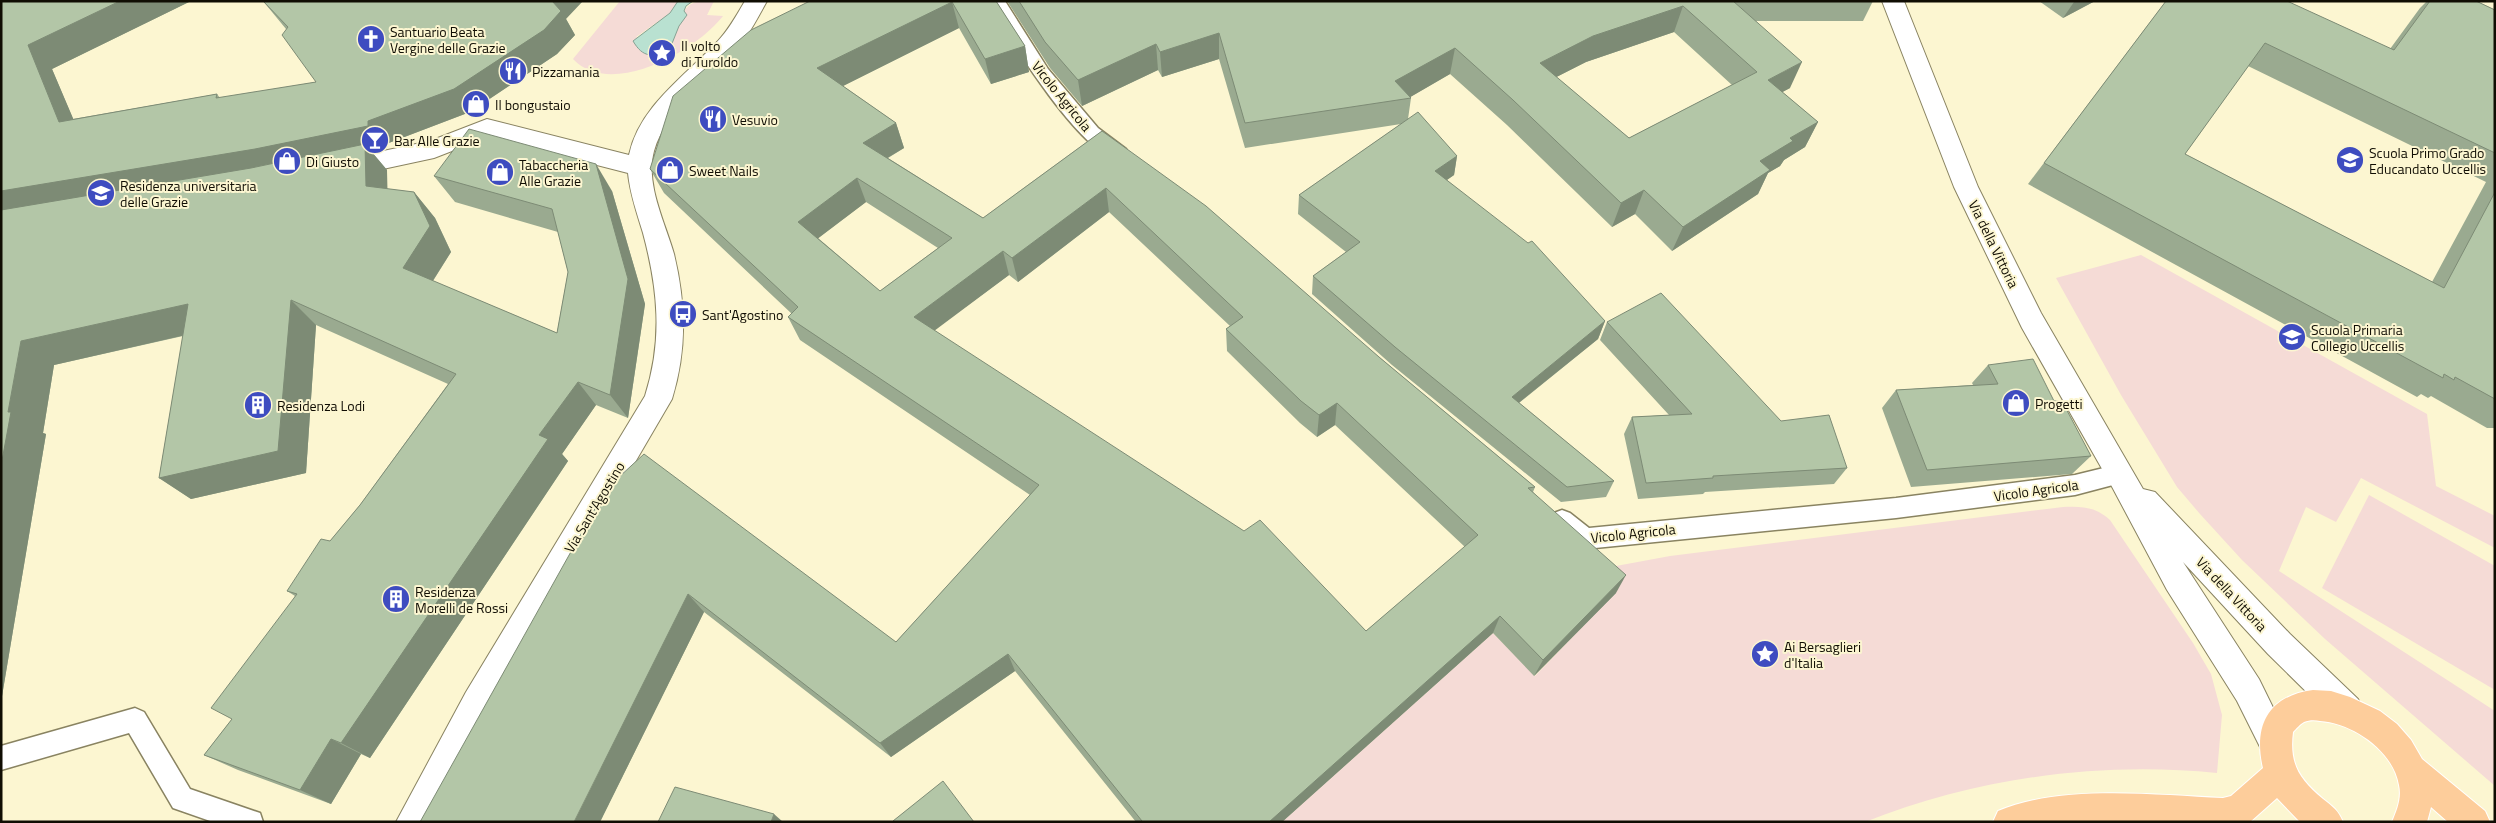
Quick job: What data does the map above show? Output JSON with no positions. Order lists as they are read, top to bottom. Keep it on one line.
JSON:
{"streets":{"street":["Via della Vittoria","Via Sant'Agostino"],"lane":["Vicolo Agricola"]},"crossings":[["Vicolo Agricola","Via della Vittoria"]],"places":{"church":["Santuario Beata Vergine delle Grazie"],"place":["Il volto di Turoldo","Ai Bersaglieri d'Italia"],"restaurant":["Pizzamania","Vesuvio"],"shop":["Il bongustaio","Di Giusto","Sweet Nails","Tabaccheria Alle Grazie","Progetti"],"bar":["Bar Alle Grazie"],"school or university":["Scuola Primo Grado Educandato Uccellis","Residenza universitaria delle Grazie","Scuola Primaria Collegio Uccellis"],"bus stop":["Sant'Agostino"],"building":["Residenza Lodi","Residenza Morelli de Rossi"]}}
